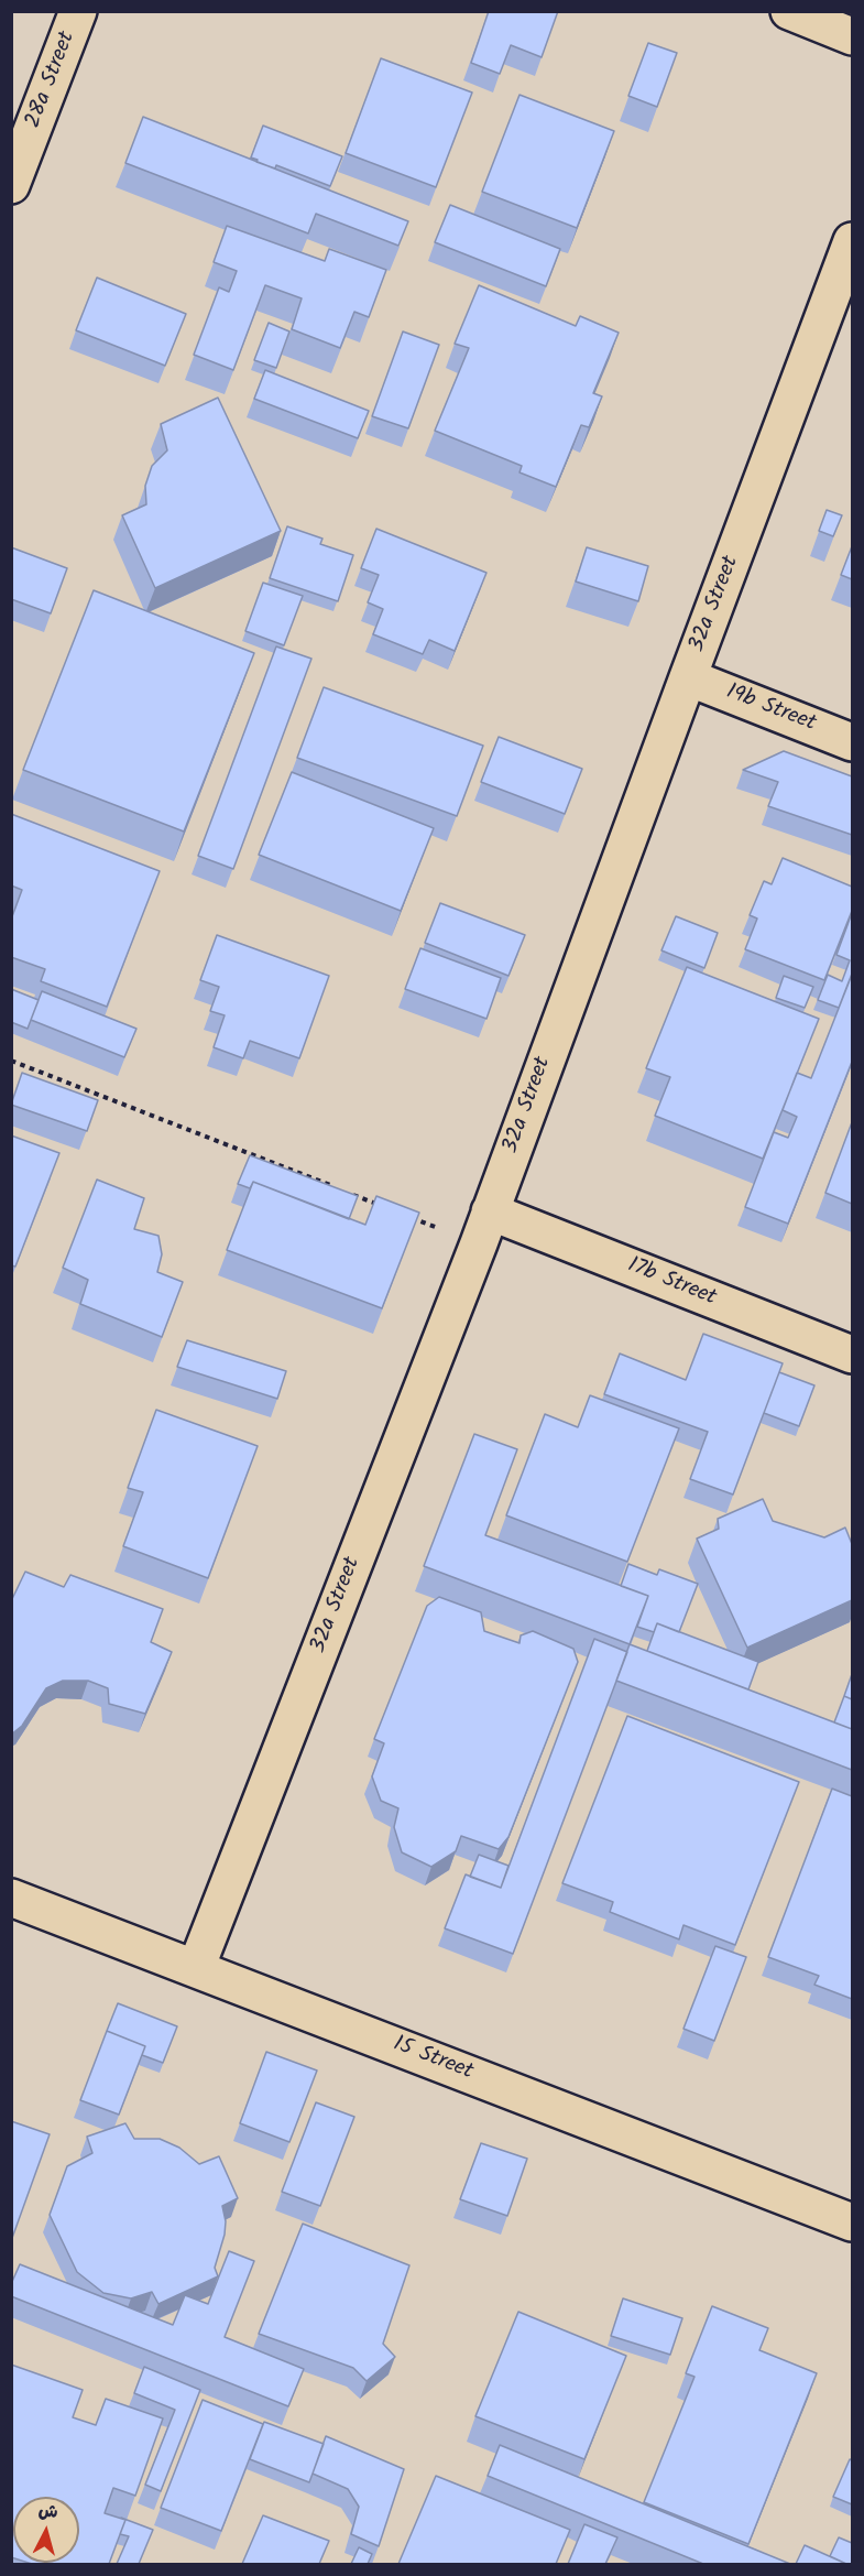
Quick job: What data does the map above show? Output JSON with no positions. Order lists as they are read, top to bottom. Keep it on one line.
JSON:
{"streets":{"street":["28a Street","32a Street","19b Street","17b Street","15 Street"]},"crossings":[["32a Street","19b Street"],["32a Street","17b Street"],["32a Street","15 Street"]],"north":"top"}
